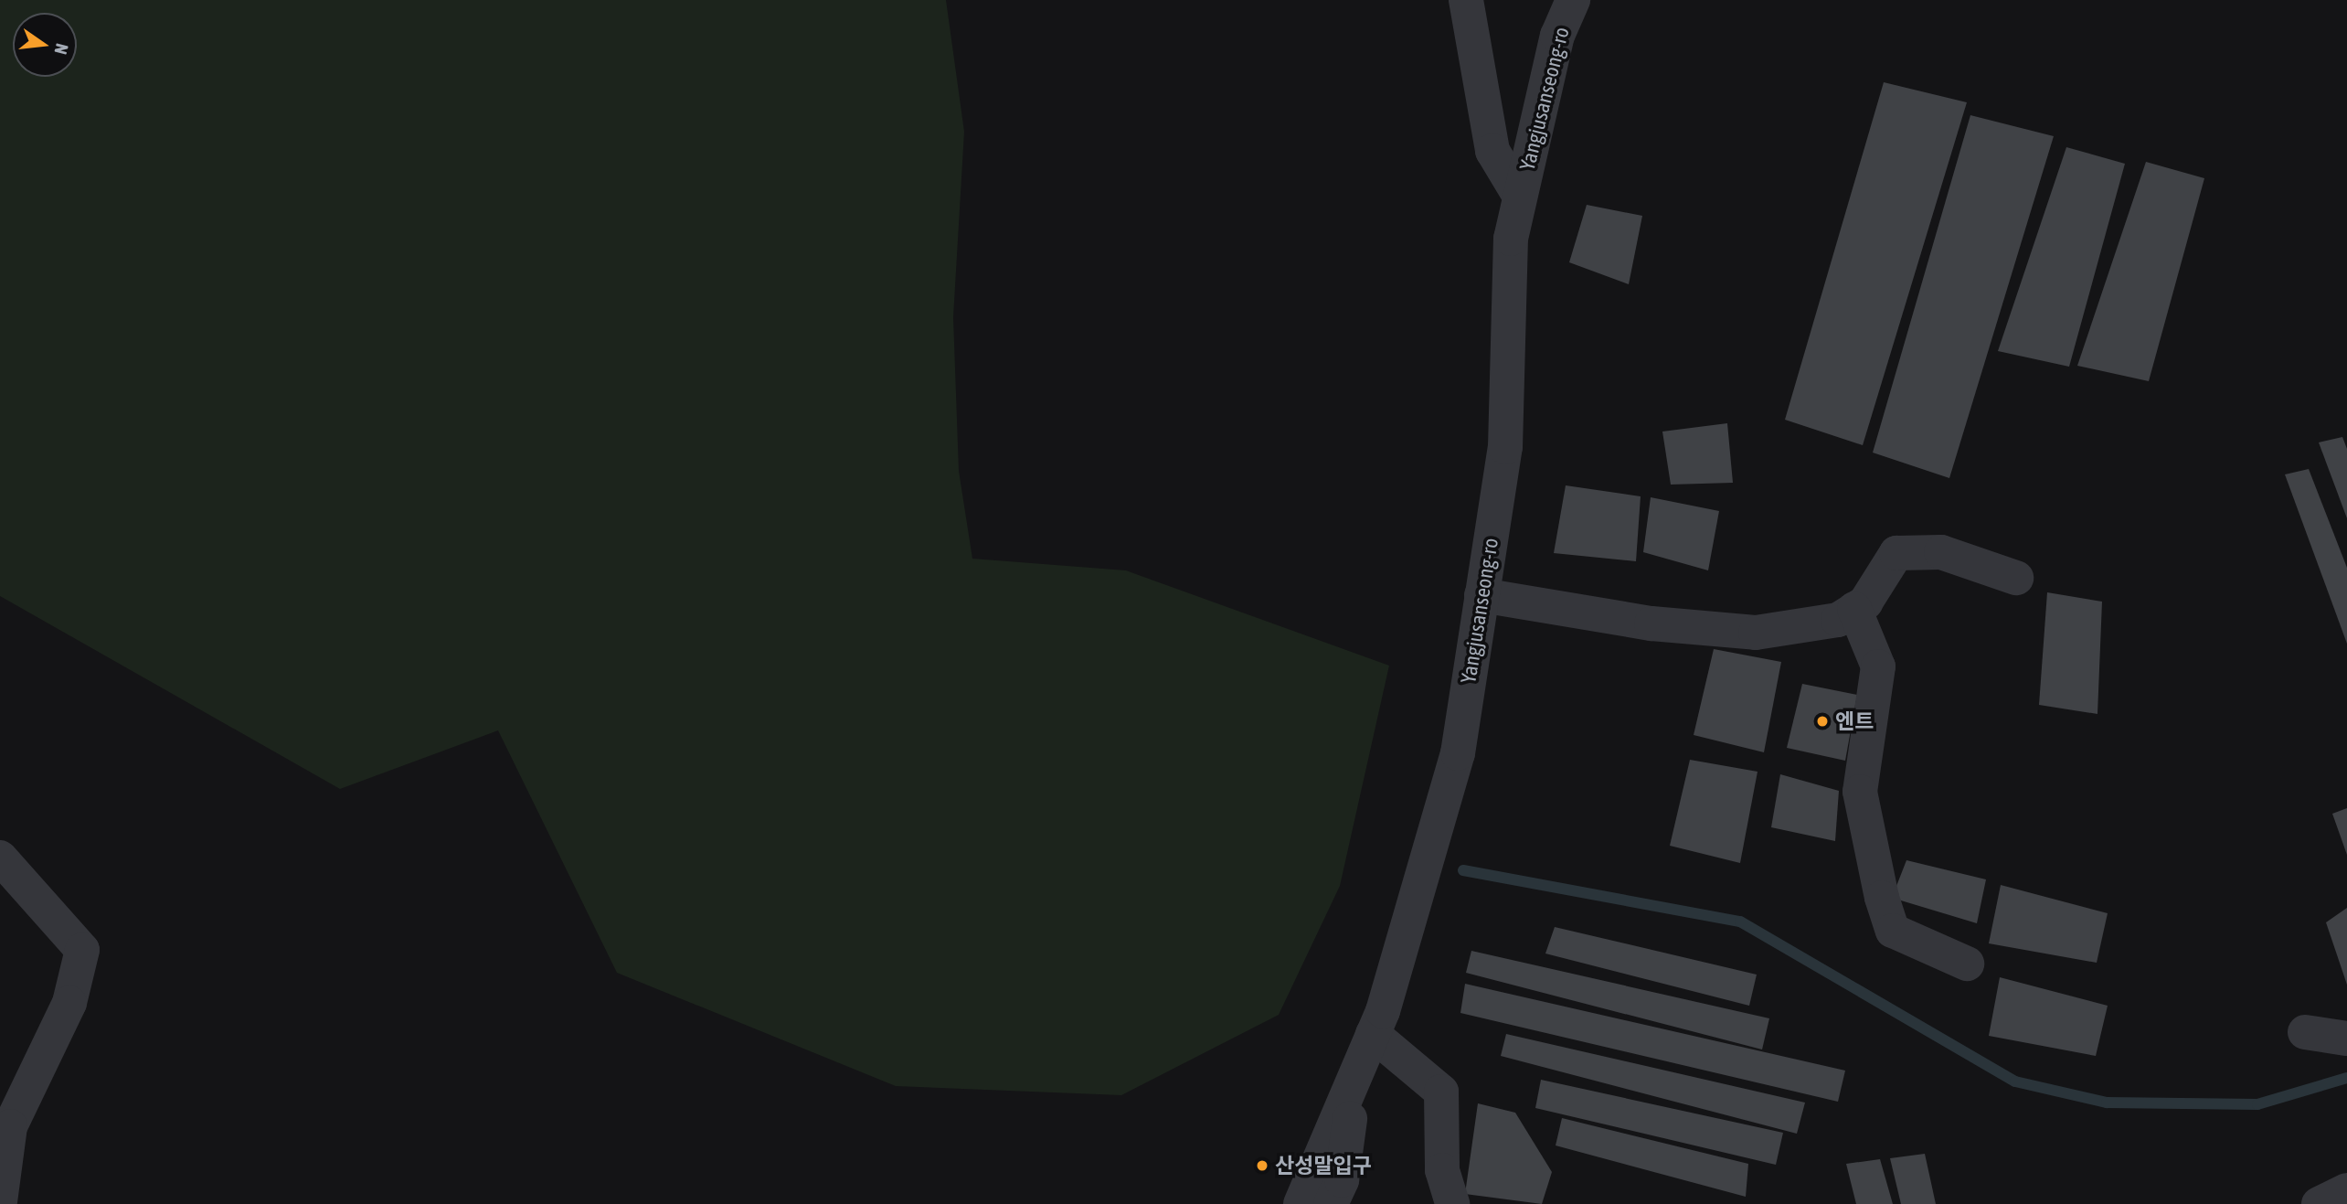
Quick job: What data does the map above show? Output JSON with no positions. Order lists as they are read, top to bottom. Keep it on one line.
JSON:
{"streets":{"street":["Yangjusanseong-ro"]},"places":["엔트","산성말입구"],"north":"right"}
